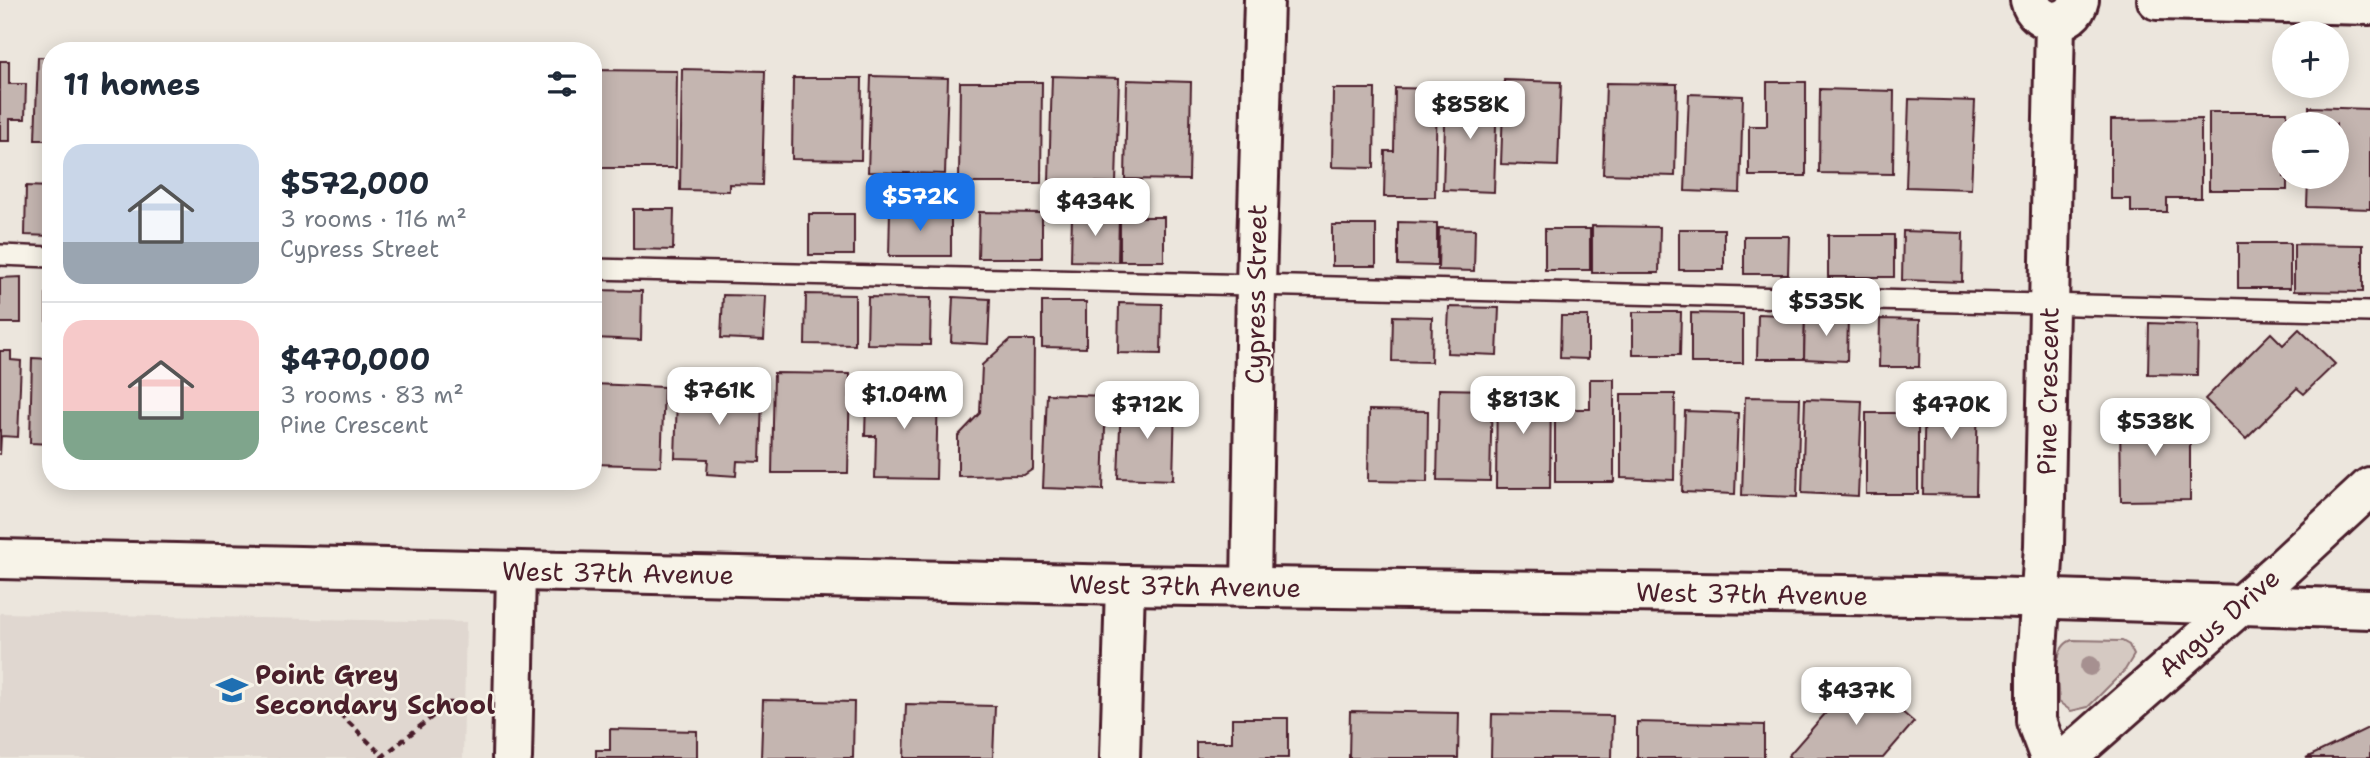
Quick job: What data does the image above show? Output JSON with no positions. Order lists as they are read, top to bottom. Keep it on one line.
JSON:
{"streets":{"street":["Cypress Street","Pine Crescent","West 37th Avenue","Angus Drive"]},"crossings":[["Cypress Street","West 37th Avenue"],["Pine Crescent","West 37th Avenue"],["West 37th Avenue","Angus Drive"]],"places":{"school or university":["Point Grey Secondary School"]},"page":{"map_buttons":["+","−"],"heading":"11 homes","price":["$858K","$572K","$434K","$535K","$761K","$1.04M","$813K","$712K","$470K","$538K","$437K"],"list":[{"name":"$572,000","note":"3 rooms · 116 m² · Cypress Street"},{"name":"$470,000","note":"3 rooms · 83 m² · Pine Crescent"}]}}
